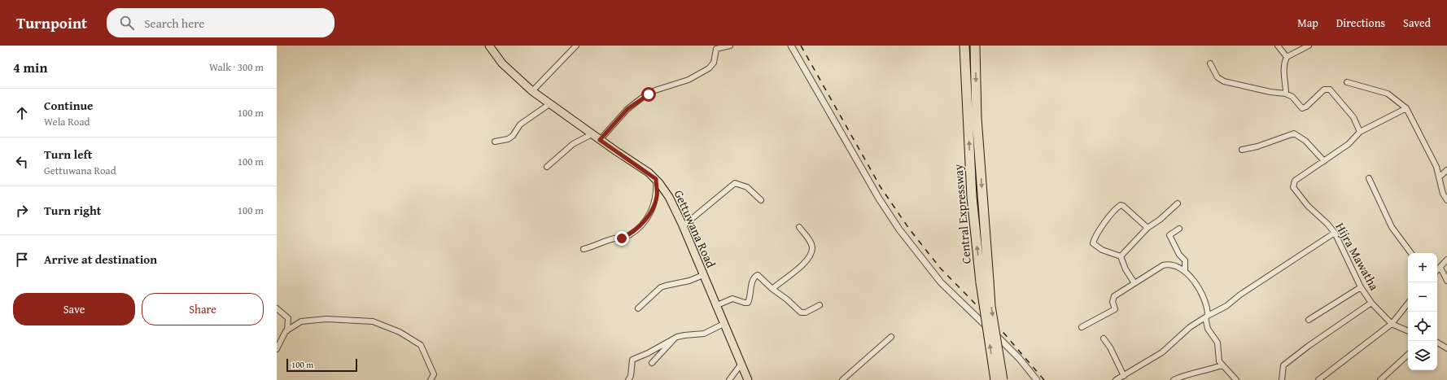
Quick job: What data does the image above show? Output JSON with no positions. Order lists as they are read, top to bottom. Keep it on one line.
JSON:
{"streets":{"highway":["Central Expressway"],"main road":["Gettuwana Road"],"street":["Hijra Mawatha"]},"scale_bar":"100 m","page":{"header":"Turnpoint","search":"Search here","nav":["Map","Directions","Saved"],"heading":["4 min","Walk · 300 m"],"list":[["Continue","Wela Road","100 m"],["Turn left","Gettuwana Road","100 m"],["Turn right","100 m"],"Arrive at destination"],"map_buttons":["+","−"],"buttons":["Save","Share"],"scale":"100 m"}}
